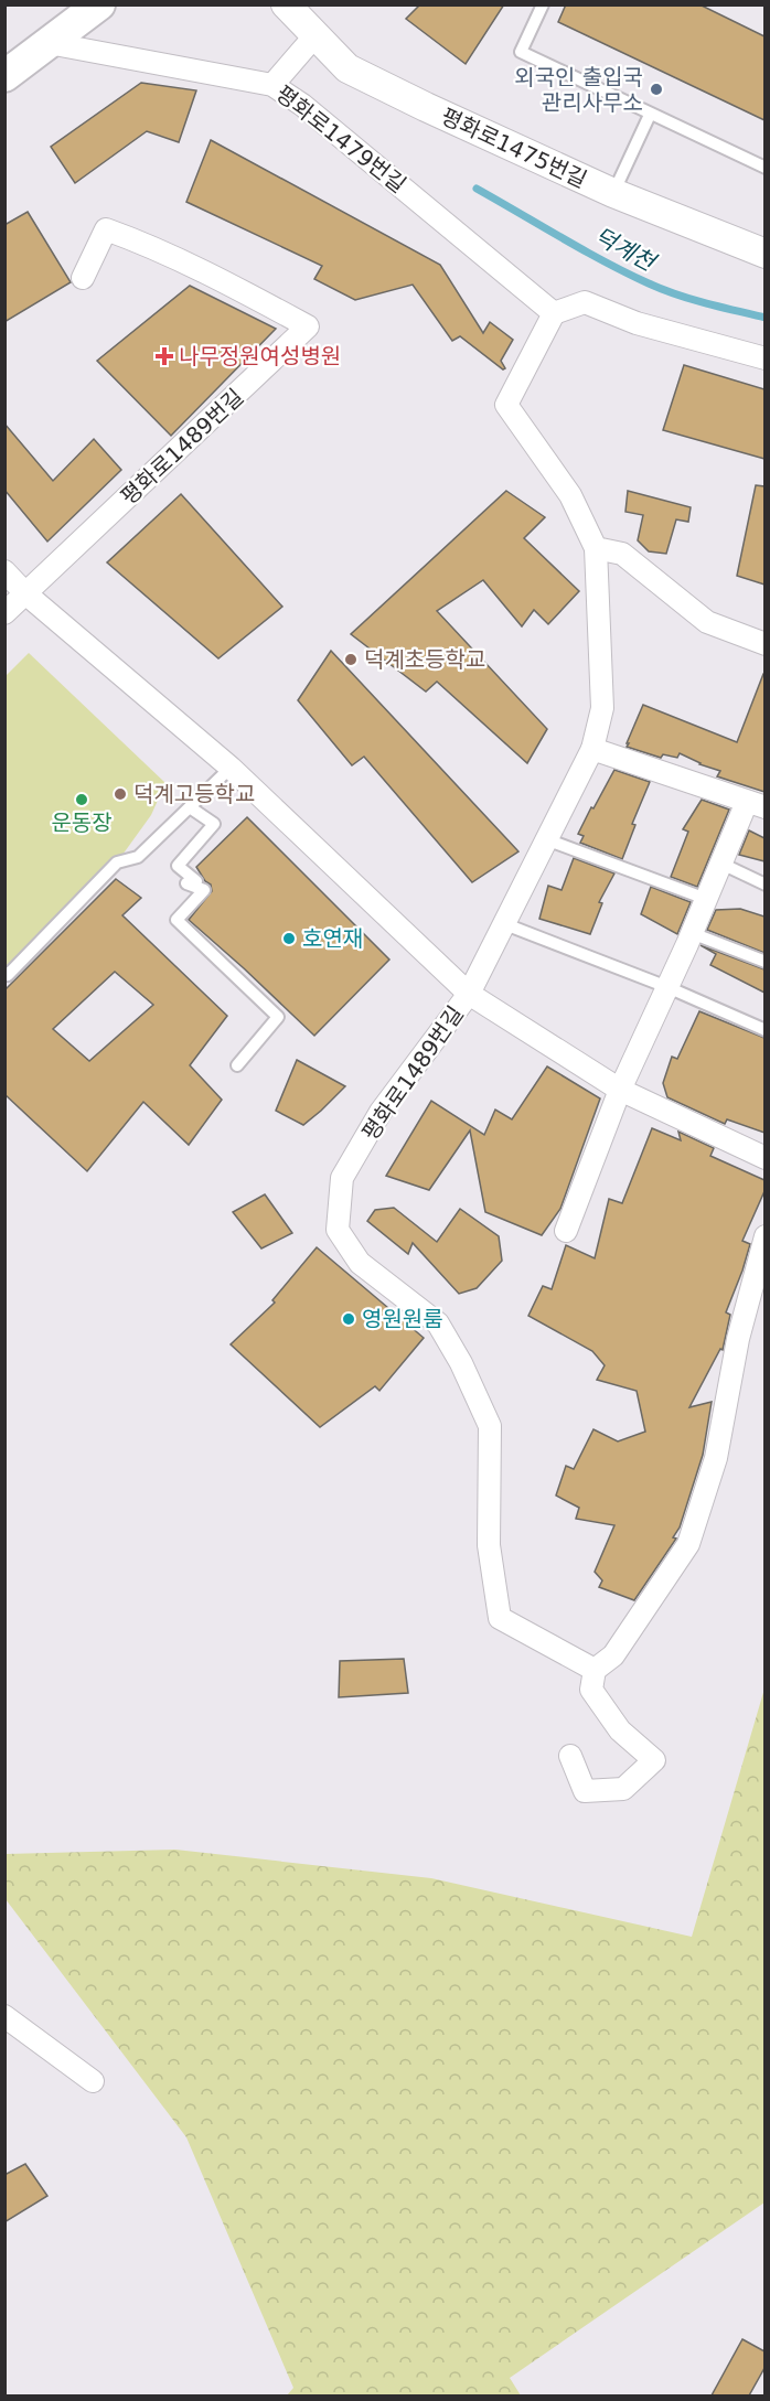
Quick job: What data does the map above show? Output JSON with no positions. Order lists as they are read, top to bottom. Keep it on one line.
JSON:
{"streets":{"street":["평화로1479번길","평화로1475번길","평화로1489번길"]},"water":["덕계천"],"places":{"other":["외국인 출입국 관리사무소","덕계초등학교","덕계고등학교","운동장","호연재","영원원룸"],"health":["나무정원여성병원"]}}
